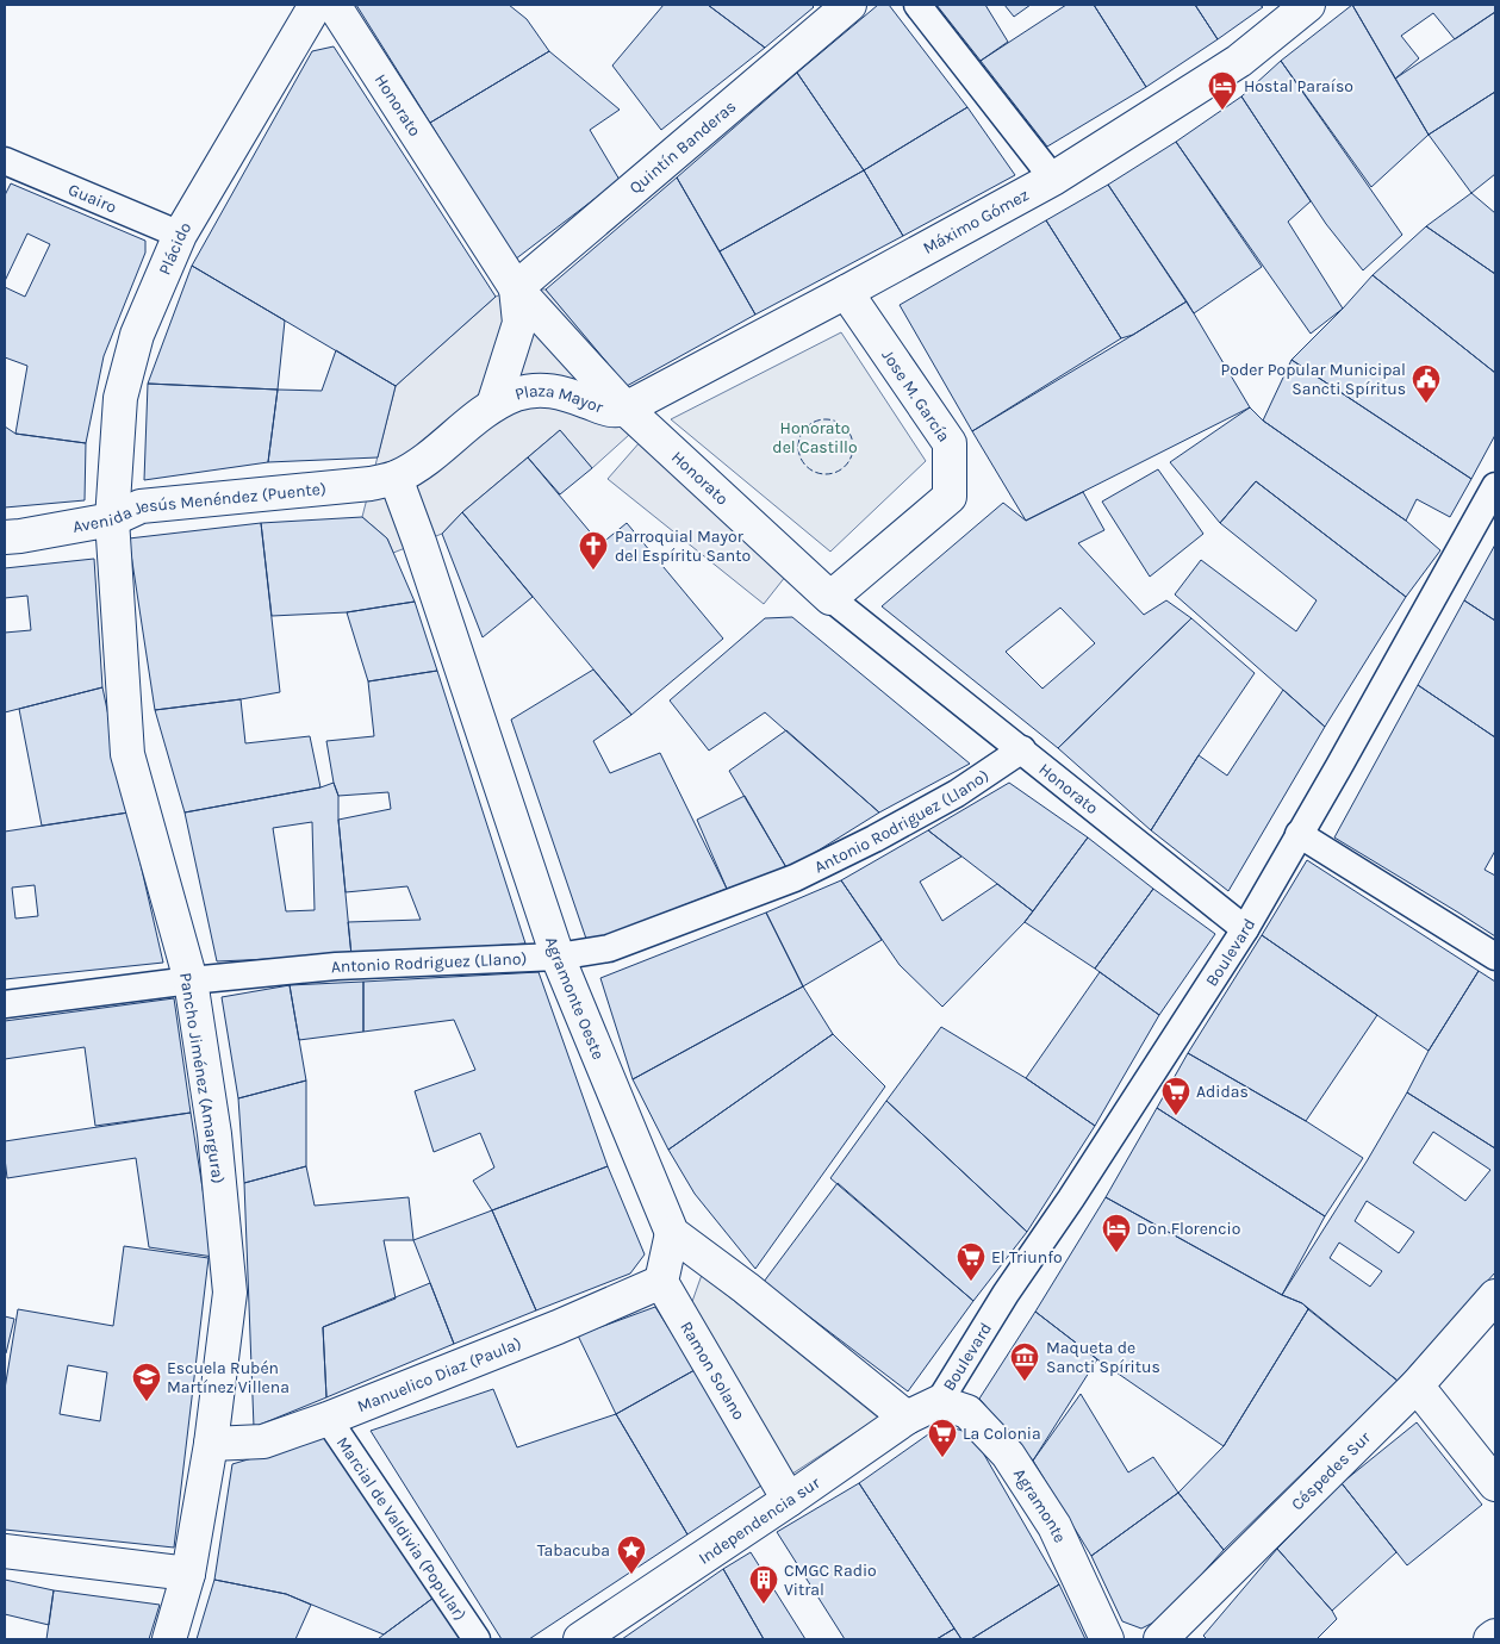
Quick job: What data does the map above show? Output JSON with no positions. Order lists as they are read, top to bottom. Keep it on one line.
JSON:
{"streets":{"street":["Honorato","Quintín Banderas","Guairo","Máximo Gómez","Plácido","Jose M. García","Plaza Mayor","Avenida Jesús Menéndez (Puente)","Antonio Rodriguez (Llano)","Boulevard","Agramonte Oeste","Pancho Jiménez (Amargura)","Ramon Solano","Manuelico Diaz (Paula)","Céspedes Sur","Agramonte","Independencia sur","Marcial de Valdivia (Popular)"]},"crossings":[["Honorato","Quintín Banderas"],["Honorato","Máximo Gómez"],["Honorato","Jose M. García"],["Honorato","Plaza Mayor"],["Honorato","Antonio Rodriguez (Llano)"],["Honorato","Boulevard"],["Quintín Banderas","Plaza Mayor"],["Guairo","Plácido"],["Máximo Gómez","Jose M. García"],["Máximo Gómez","Plaza Mayor"],["Plácido","Avenida Jesús Menéndez (Puente)"],["Plácido","Pancho Jiménez (Amargura)"],["Plaza Mayor","Avenida Jesús Menéndez (Puente)"],["Plaza Mayor","Agramonte Oeste"],["Avenida Jesús Menéndez (Puente)","Agramonte Oeste"],["Avenida Jesús Menéndez (Puente)","Pancho Jiménez (Amargura)"],["Antonio Rodriguez (Llano)","Agramonte Oeste"],["Antonio Rodriguez (Llano)","Pancho Jiménez (Amargura)"],["Boulevard","Agramonte"],["Boulevard","Independencia sur"],["Pancho Jiménez (Amargura)","Manuelico Diaz (Paula)"],["Ramon Solano","Manuelico Diaz (Paula)"],["Ramon Solano","Independencia sur"],["Manuelico Diaz (Paula)","Marcial de Valdivia (Popular)"],["Agramonte","Independencia sur"]],"parks":["Honorato del Castillo"],"places":{"hotel":["Hostal Paraíso","Don Florencio"],"public building":["Poder Popular Municipal Sancti Spíritus"],"church":["Parroquial Mayor del Espíritu Santo"],"supermarket":["Adidas","El Triunfo","La Colonia"],"museum":["Maqueta de Sancti Spíritus"],"school or university":["Escuela Rubén Martínez Villena"],"place":["Tabacuba"],"building":["CMGC Radio Vitral"]}}
